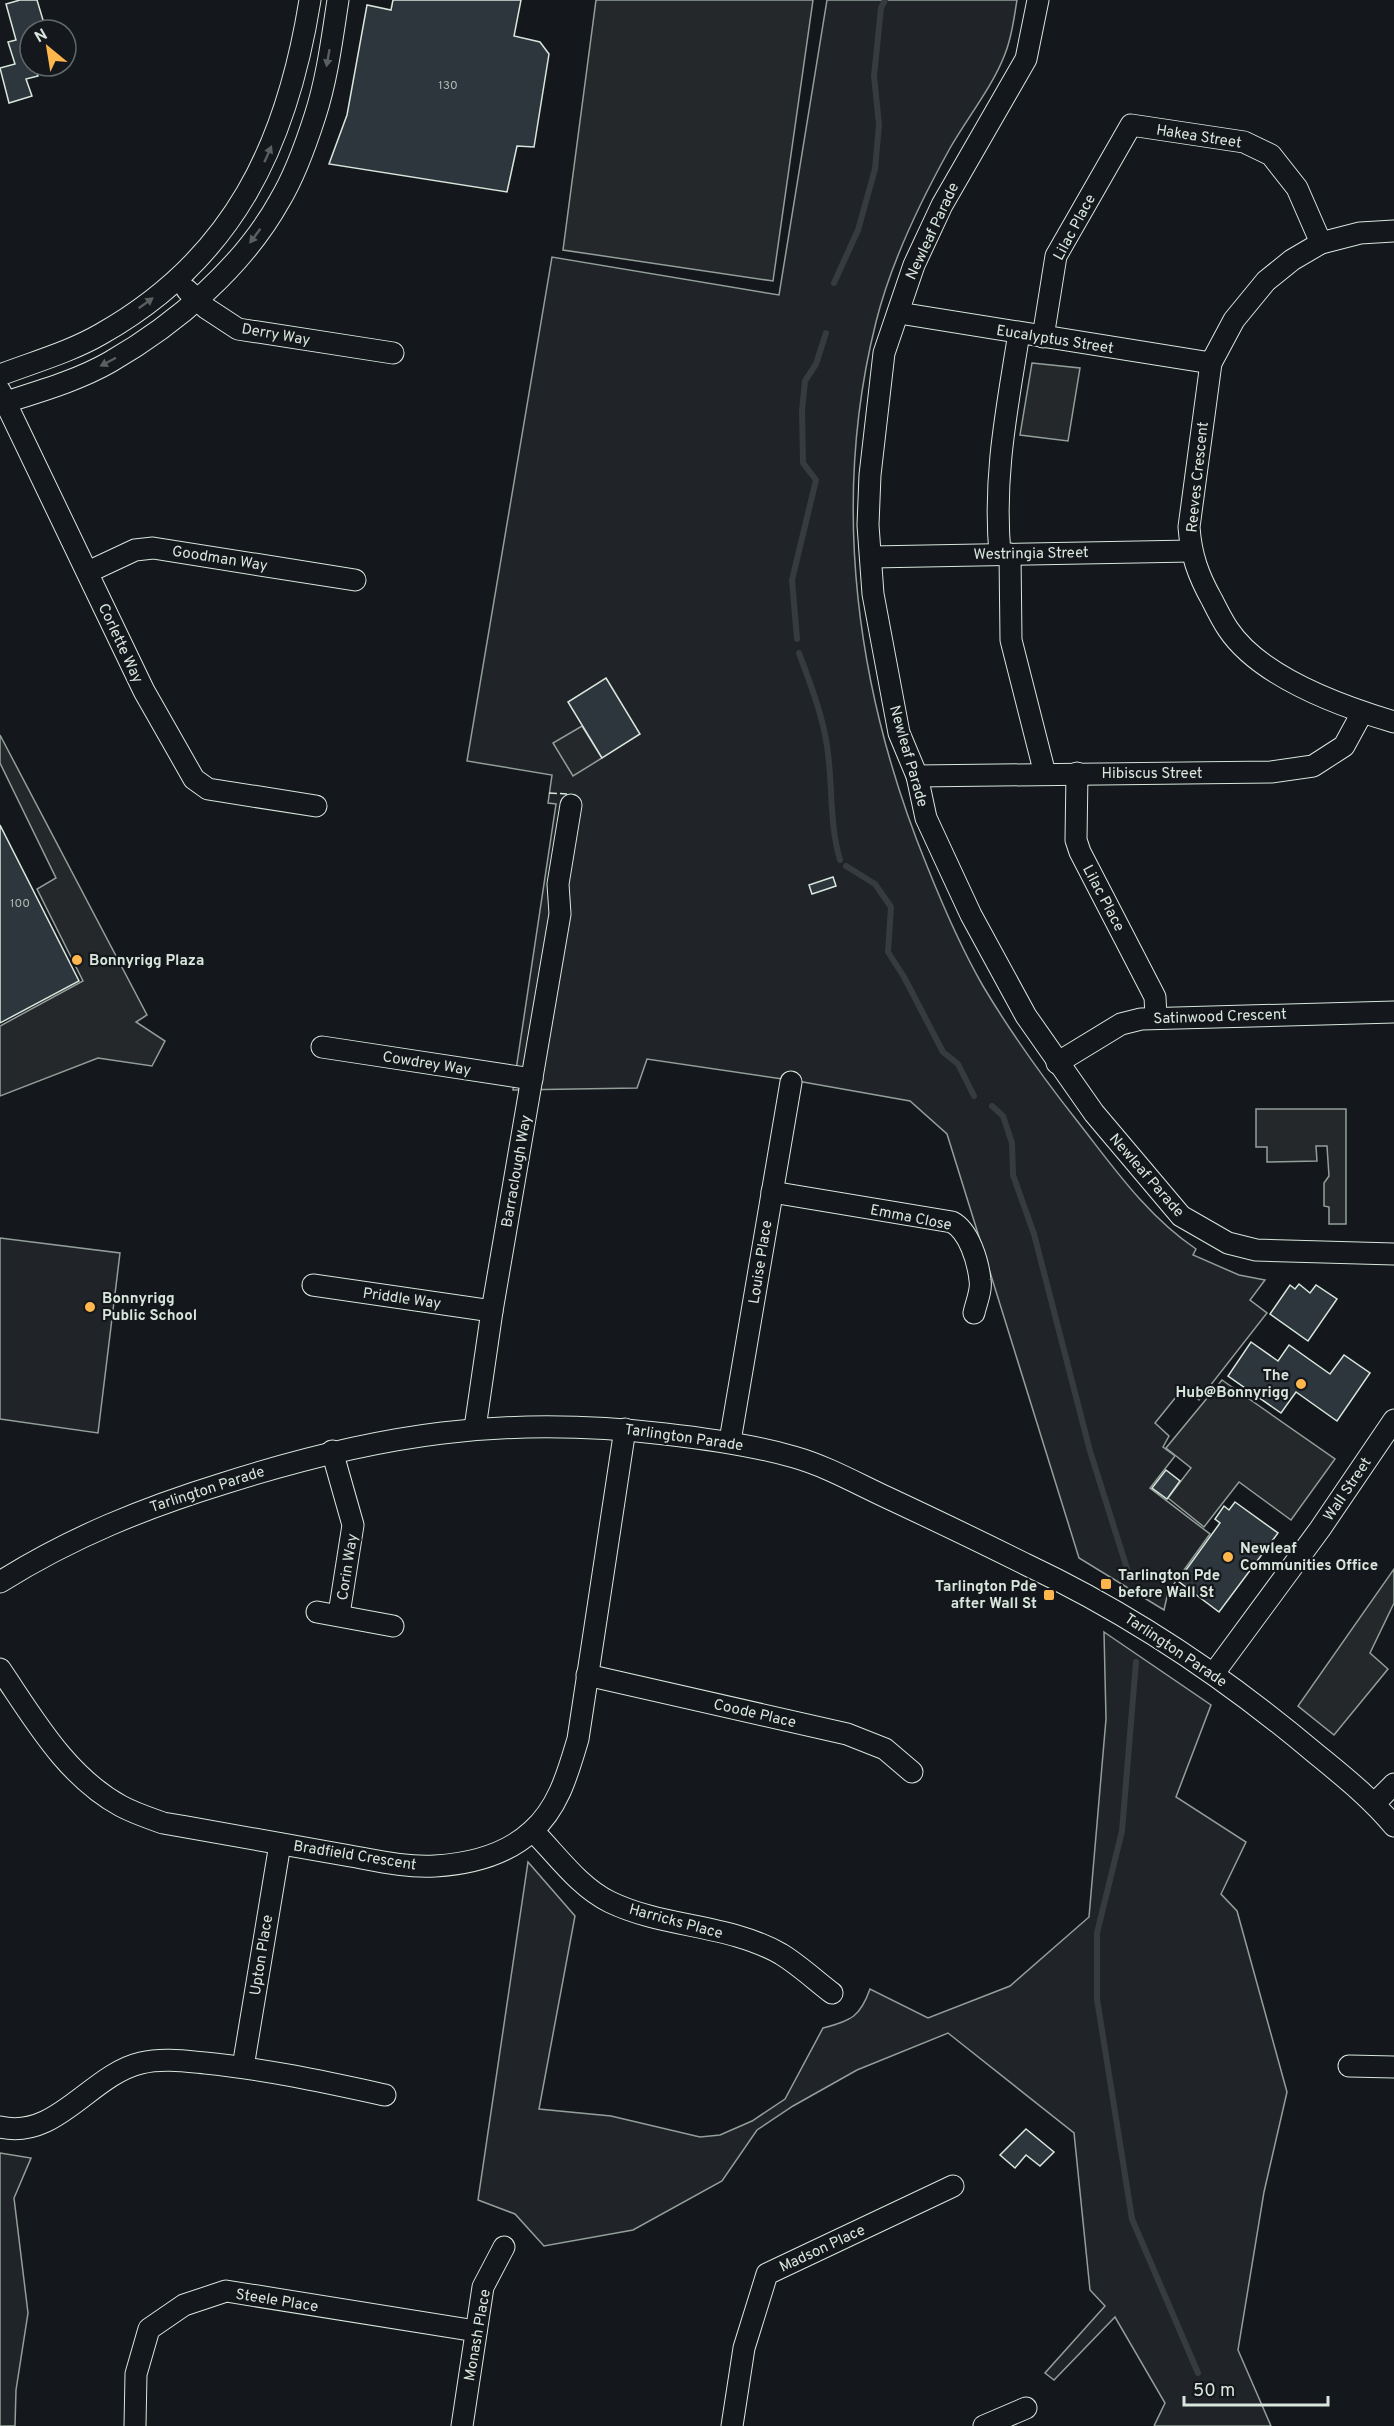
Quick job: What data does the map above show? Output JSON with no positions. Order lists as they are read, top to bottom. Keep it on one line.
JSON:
{"streets":{"street":["Hakea Street","Lilac Place","Newleaf Parade","Derry Way","Eucalyptus Street","Reeves Crescent","Westringia Street","Goodman Way","Corlette Way","Hibiscus Street","Satinwood Crescent","Cowdrey Way","Barraclough Way","Emma Close","Louise Place","Priddle Way","Tarlington Parade","Wall Street","Corin Way","Coode Place","Bradfield Crescent","Harricks Place","Upton Place","Madson Place","Steele Place","Monash Place"]},"crossings":[["Hakea Street","Lilac Place"],["Hakea Street","Reeves Crescent"],["Lilac Place","Eucalyptus Street"],["Lilac Place","Hibiscus Street"],["Lilac Place","Satinwood Crescent"],["Newleaf Parade","Eucalyptus Street"],["Newleaf Parade","Westringia Street"],["Newleaf Parade","Hibiscus Street"],["Newleaf Parade","Satinwood Crescent"],["Eucalyptus Street","Reeves Crescent"],["Reeves Crescent","Westringia Street"],["Reeves Crescent","Hibiscus Street"],["Goodman Way","Corlette Way"],["Cowdrey Way","Barraclough Way"],["Barraclough Way","Priddle Way"],["Barraclough Way","Tarlington Parade"],["Emma Close","Louise Place"],["Louise Place","Tarlington Parade"],["Tarlington Parade","Wall Street"],["Tarlington Parade","Corin Way"],["Tarlington Parade","Bradfield Crescent"],["Coode Place","Bradfield Crescent"],["Bradfield Crescent","Harricks Place"],["Bradfield Crescent","Upton Place"],["Steele Place","Monash Place"]],"places":{"other":["Bonnyrigg Plaza","Bonnyrigg Public School","The Hub@Bonnyrigg","Newleaf Communities Office"],"transit":["Tarlington Pde before Wall St","Tarlington Pde after Wall St"]},"house_numbers":["130","100"],"scale_bar":"50 m","north":"top left"}
